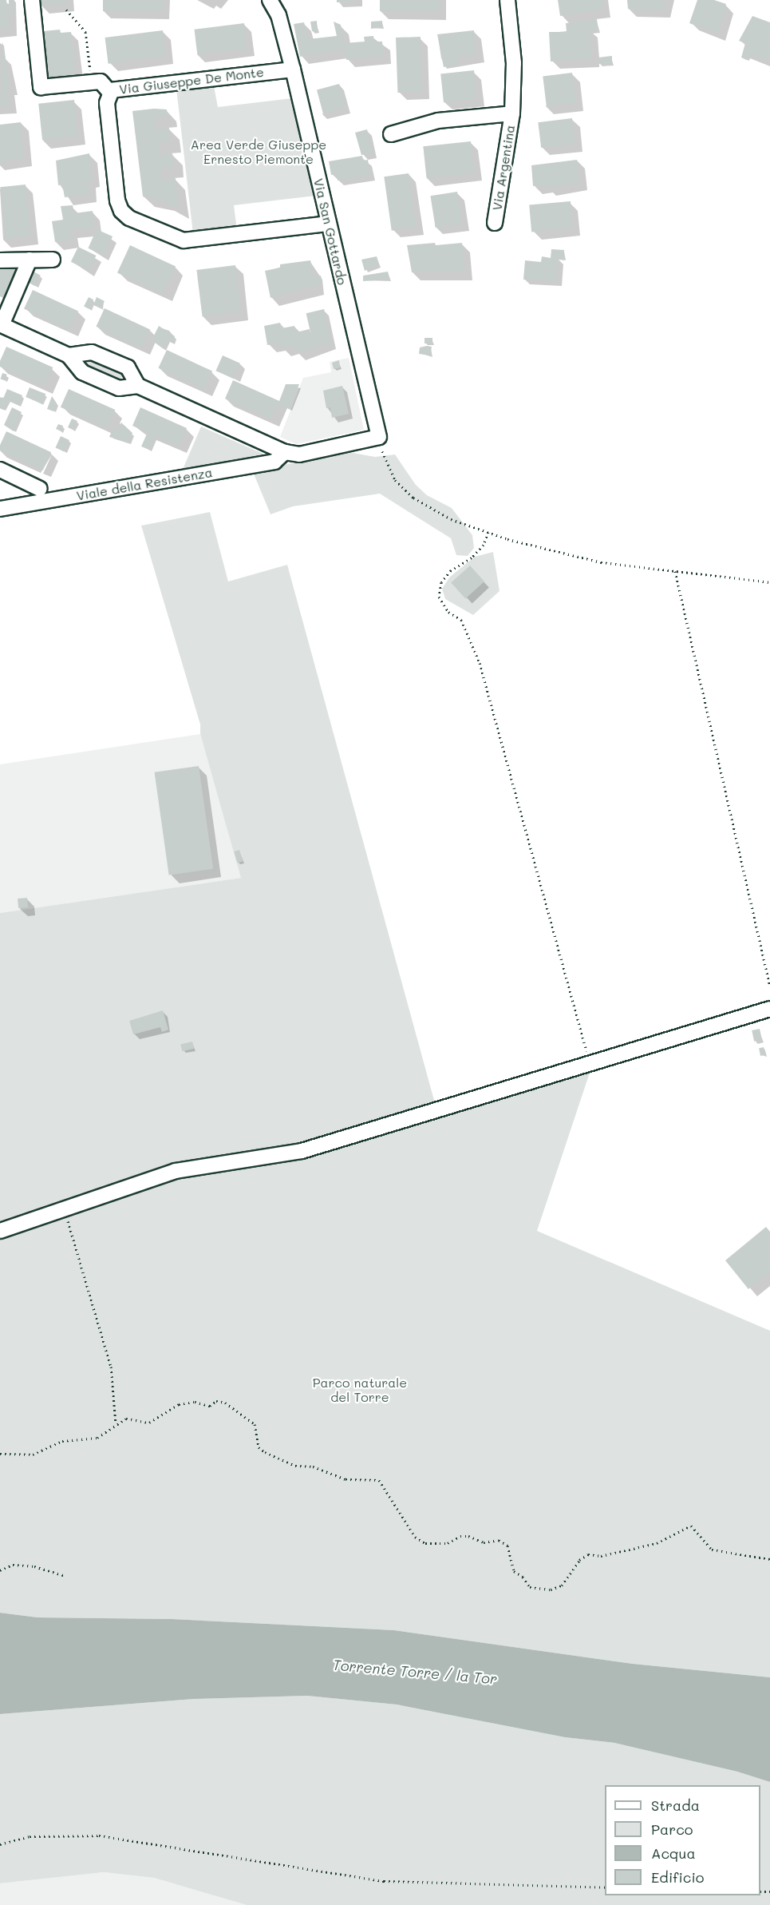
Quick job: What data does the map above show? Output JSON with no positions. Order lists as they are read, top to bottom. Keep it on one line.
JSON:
{"streets":{"street":["Via Giuseppe De Monte","Via Argentina","Via San Gottardo","Viale della Resistenza"]},"crossings":[["Via Giuseppe De Monte","Via San Gottardo"],["Via San Gottardo","Viale della Resistenza"]],"water":["Torrente Torre / la Tor"],"parks":["Area Verde Giuseppe Ernesto Piemonte","Parco naturale del Torre"],"legend":["Strada","Parco","Acqua","Edificio"]}
